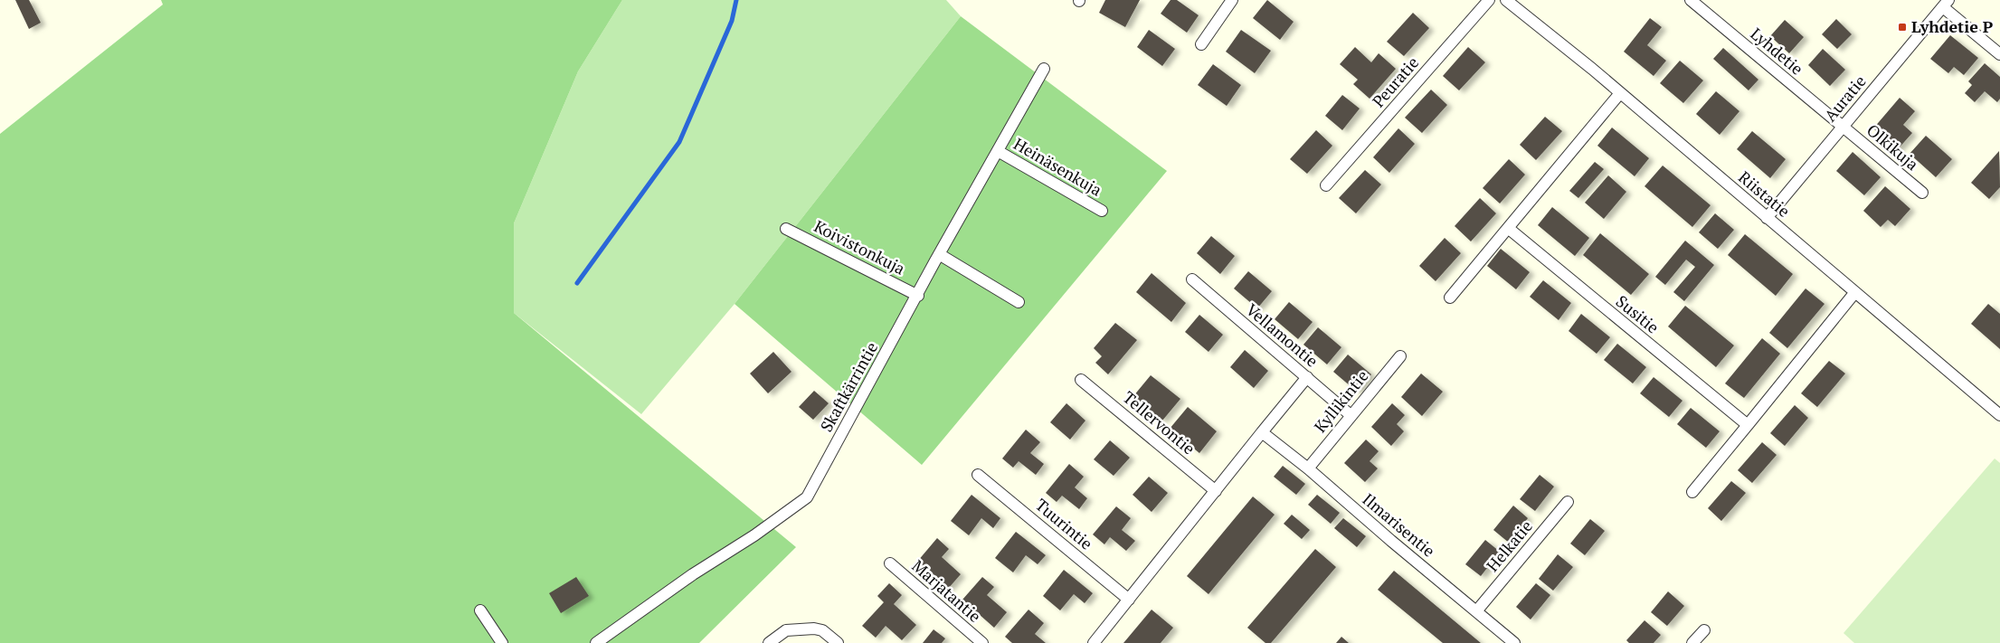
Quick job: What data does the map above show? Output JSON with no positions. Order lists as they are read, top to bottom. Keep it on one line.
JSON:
{"streets":{"street":["Lyhdetie","Peuratie","Auratie","Olkikuja","Heinäsenkuja","Riistatie","Koivistonkuja","Susitie","Vellamontie","Skaftkärrintie","Kyllikintie","Tellervontie","Tuurintie","Ilmarisentie","Helkatie","Marjatantie"]},"crossings":[["Lyhdetie","Auratie"],["Lyhdetie","Olkikuja"],["Auratie","Olkikuja"],["Auratie","Riistatie"],["Heinäsenkuja","Skaftkärrintie"],["Koivistonkuja","Skaftkärrintie"],["Vellamontie","Kyllikintie"],["Kyllikintie","Ilmarisentie"],["Ilmarisentie","Helkatie"]],"places":{"transit":["Lyhdetie P"]}}
